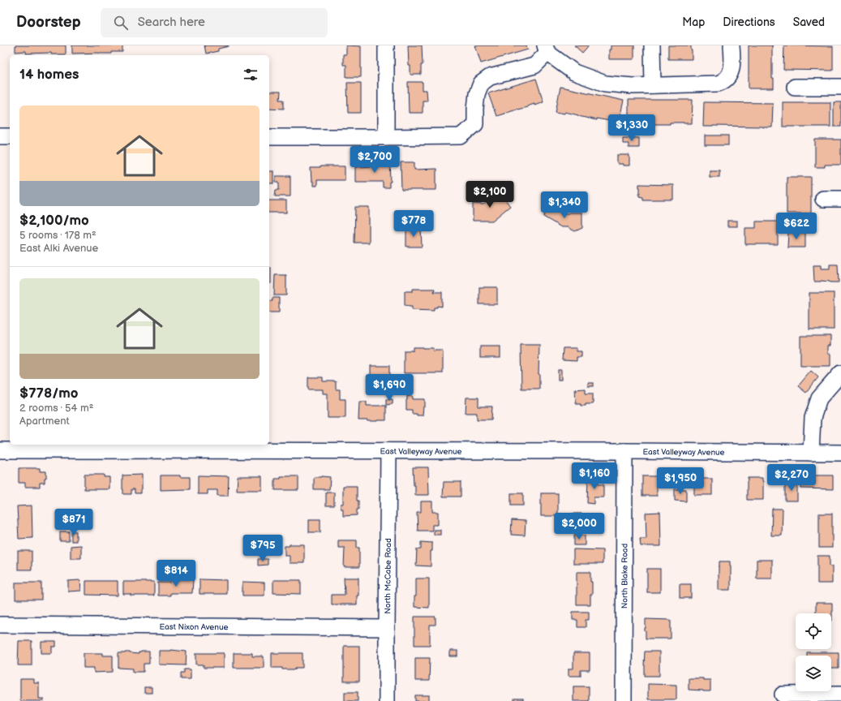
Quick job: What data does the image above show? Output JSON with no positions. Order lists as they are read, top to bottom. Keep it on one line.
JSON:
{"streets":{"street":["East Valleyway Avenue","North McCabe Road","North Blake Road","East Nixon Avenue"]},"crossings":[["East Valleyway Avenue","North McCabe Road"],["East Valleyway Avenue","North Blake Road"],["North McCabe Road","East Nixon Avenue"]],"page":{"header":"Doorstep","search":"Search here","nav":["Map","Directions","Saved"],"heading":"14 homes","list":[{"name":"$2,100/mo","note":"5 rooms · 178 m² · East Alki Avenue"},{"name":"$778/mo","note":"2 rooms · 54 m² · Apartment"}],"price":["$1,330","$2,700","$2,100","$1,340","$778","$622","$1,690","$1,160","$2,270","$1,950","$871","$2,000","$795","$814"]}}
